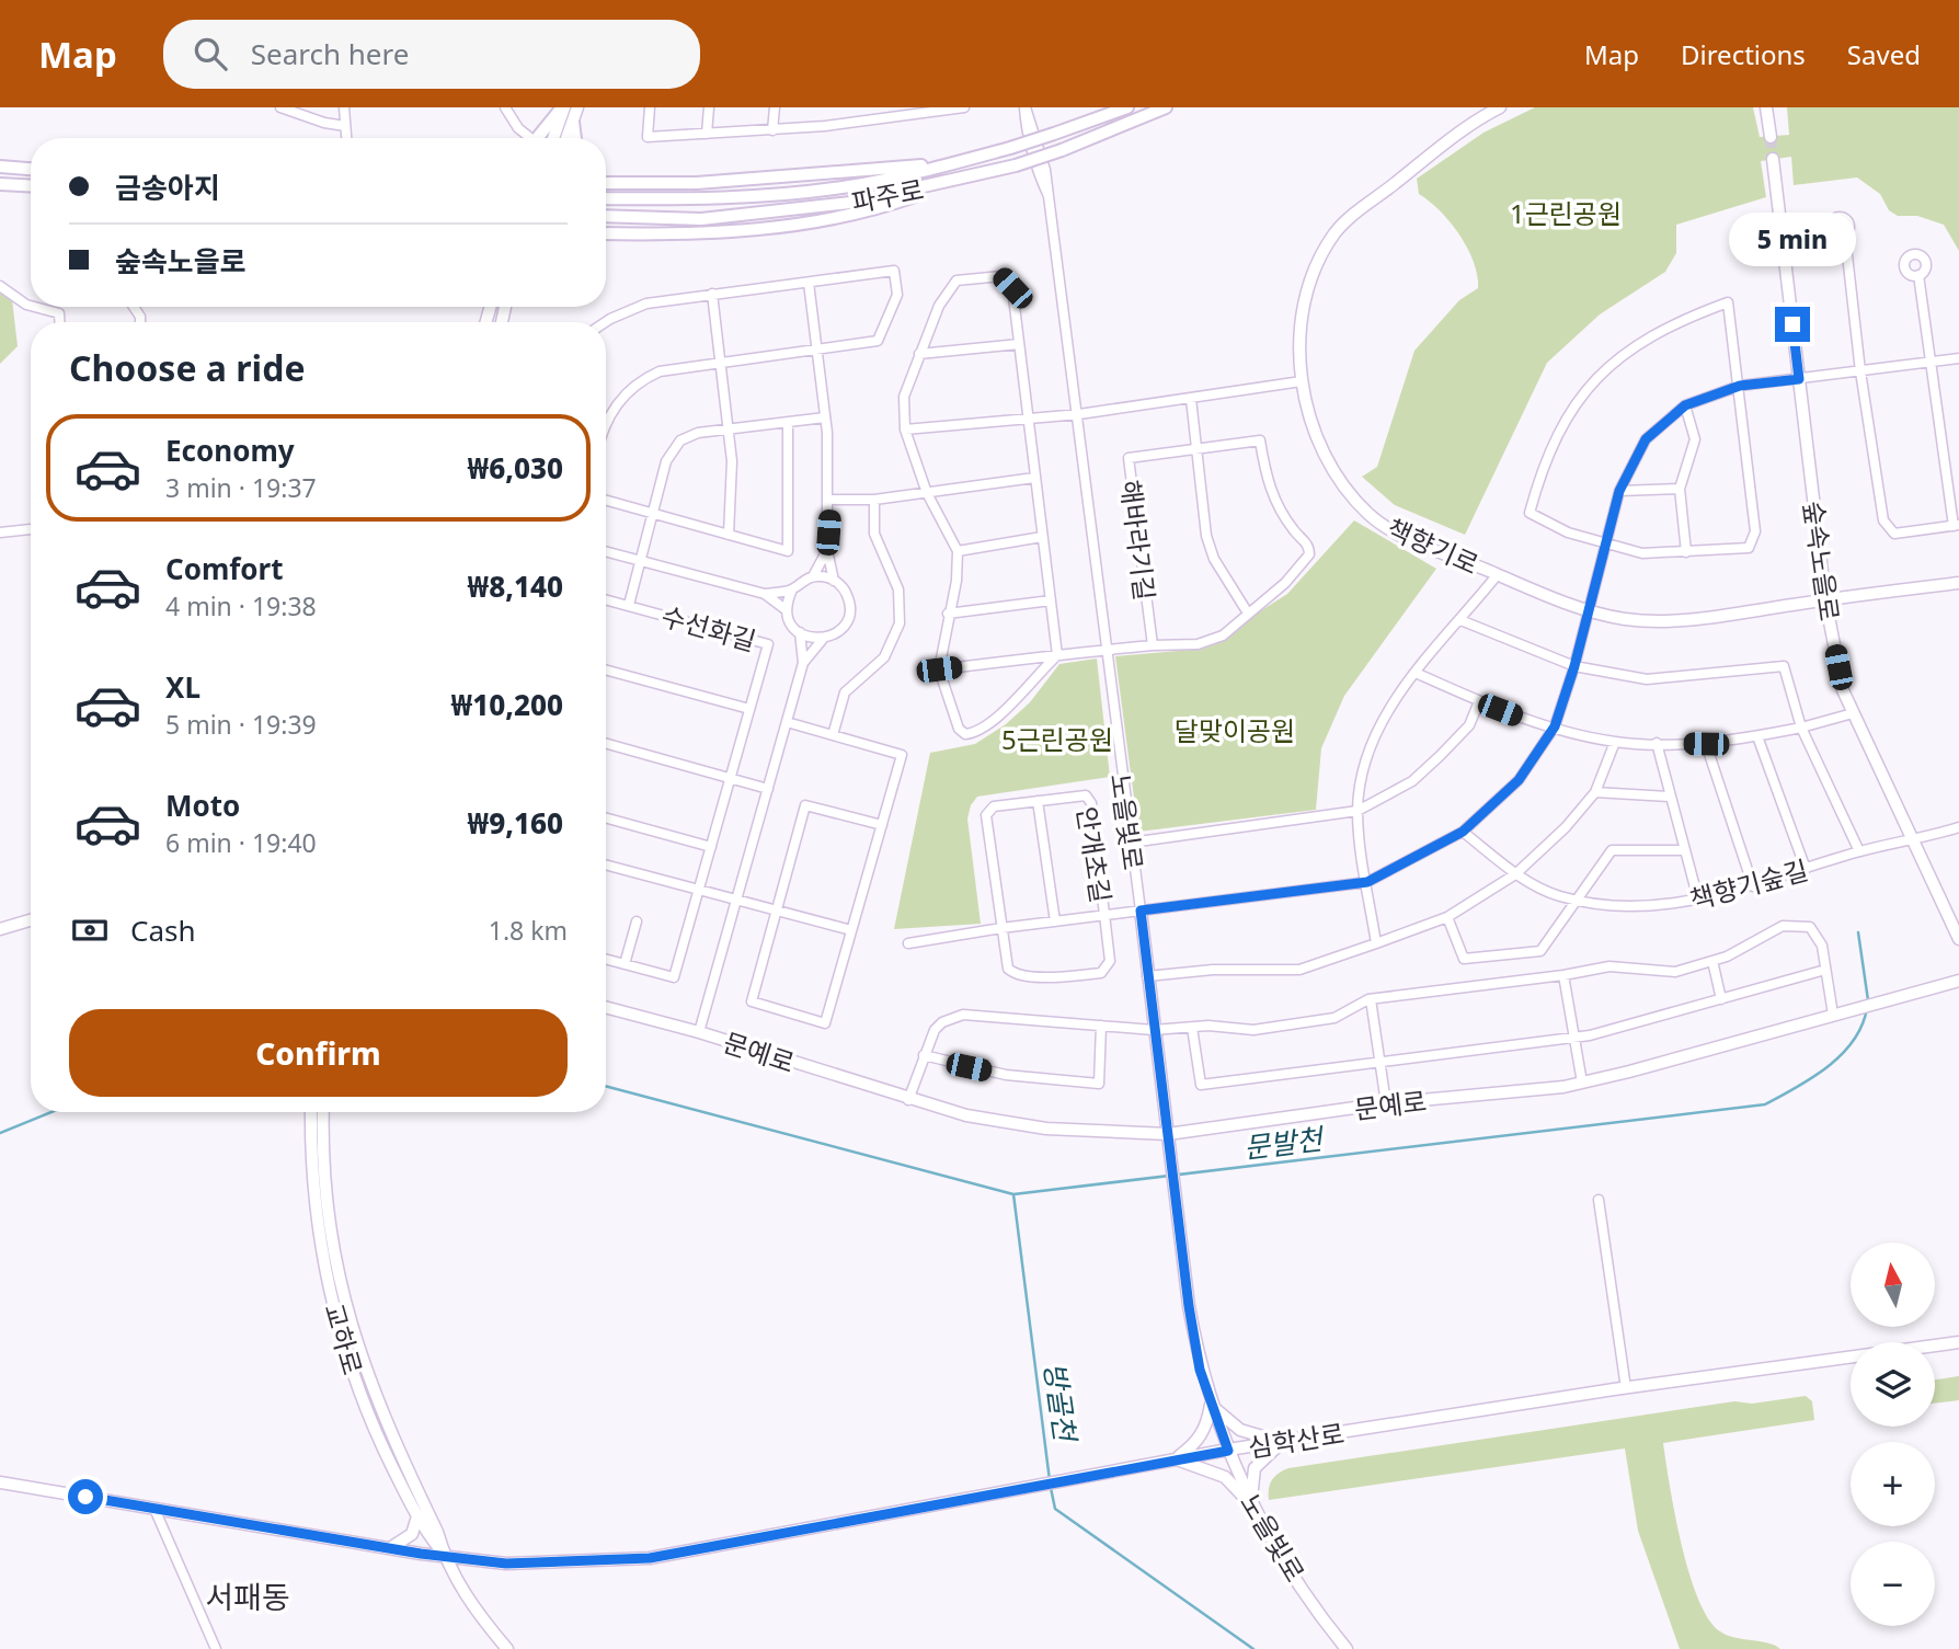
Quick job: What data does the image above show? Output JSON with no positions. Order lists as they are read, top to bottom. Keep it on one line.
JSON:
{"streets":{"main road":["파주로"],"street":["해바라기길","책향기로","숲속노을로","수선화길","노을빛로","안개초길","책향기숲길","문예로","교하로","심학산로"]},"crossings":[["해바라기길","노을빛로"],["책향기로","숲속노을로"],["숲속노을로","책향기숲길"],["노을빛로","문예로"],["노을빛로","심학산로"],["교하로","심학산로"]],"districts":["서패동"],"water":["문발천","방골천"],"parks":["1근린공원","달맞이공원","5근린공원"],"north":"top","page":{"header":"Map","search":"Search here","nav":["Map","Directions","Saved"],"banner":["금송아지","숲속노을로"],"bubble":"5 min","heading":"Choose a ride","list":[{"name":"Economy","note":"3 min · 19:37","value":"₩6,030"},{"name":"Comfort","note":"4 min · 19:38","value":"₩8,140"},{"name":"XL","note":"5 min · 19:39","value":"₩10,200"},{"name":"Moto","note":"6 min · 19:40","value":"₩9,160"}],"pay":["Cash","1.8 km"],"buttons":"Confirm","map_buttons":["+","−"]}}
